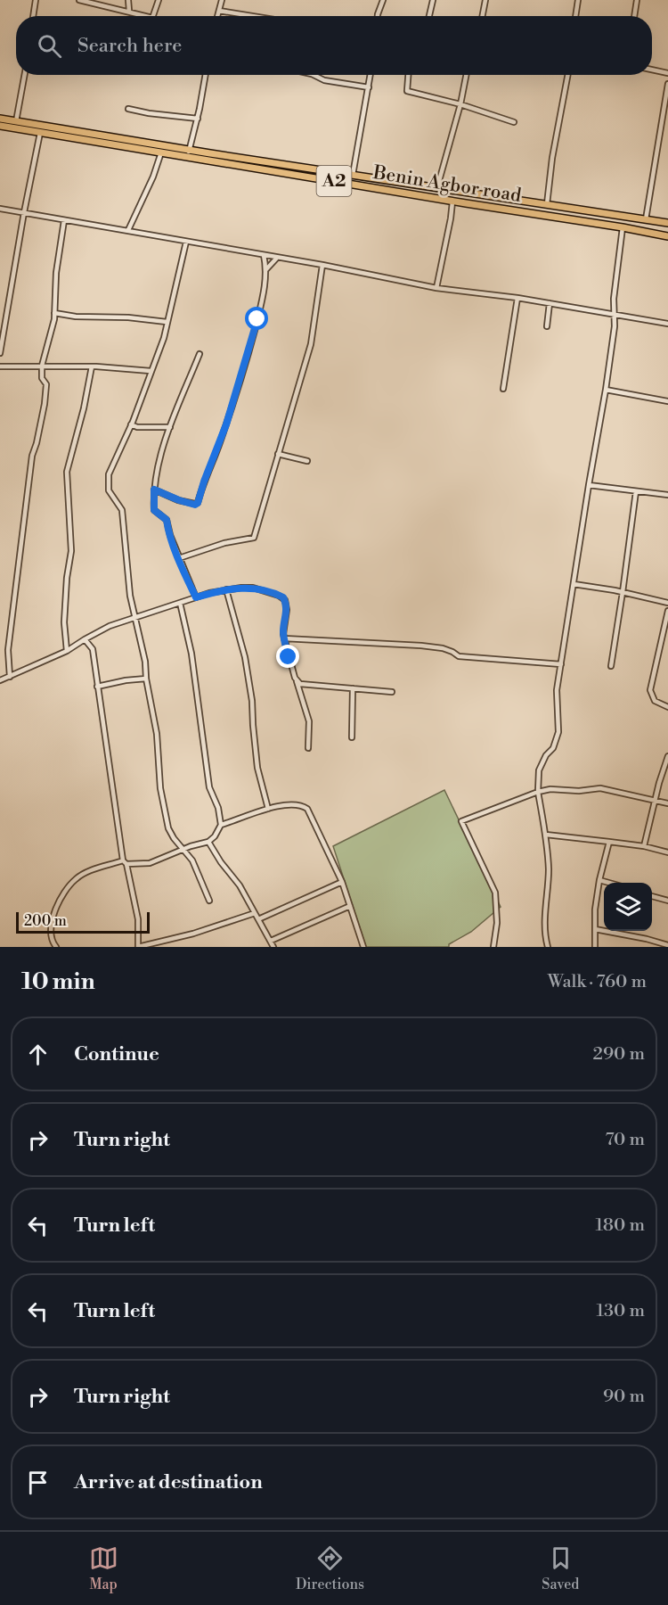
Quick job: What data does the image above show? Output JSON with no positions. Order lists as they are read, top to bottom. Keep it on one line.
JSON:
{"streets":{"highway":["A2","Benin Agbor road"]},"scale_bar":"200 m","page":{"search":"Search here","scale":"200 m","heading":["10 min","Walk · 760 m"],"list":[["Continue","290 m"],["Turn right","70 m"],["Turn left","180 m"],["Turn left","130 m"],["Turn right","90 m"],"Arrive at destination"],"nav":["Map","Directions","Saved"]}}
